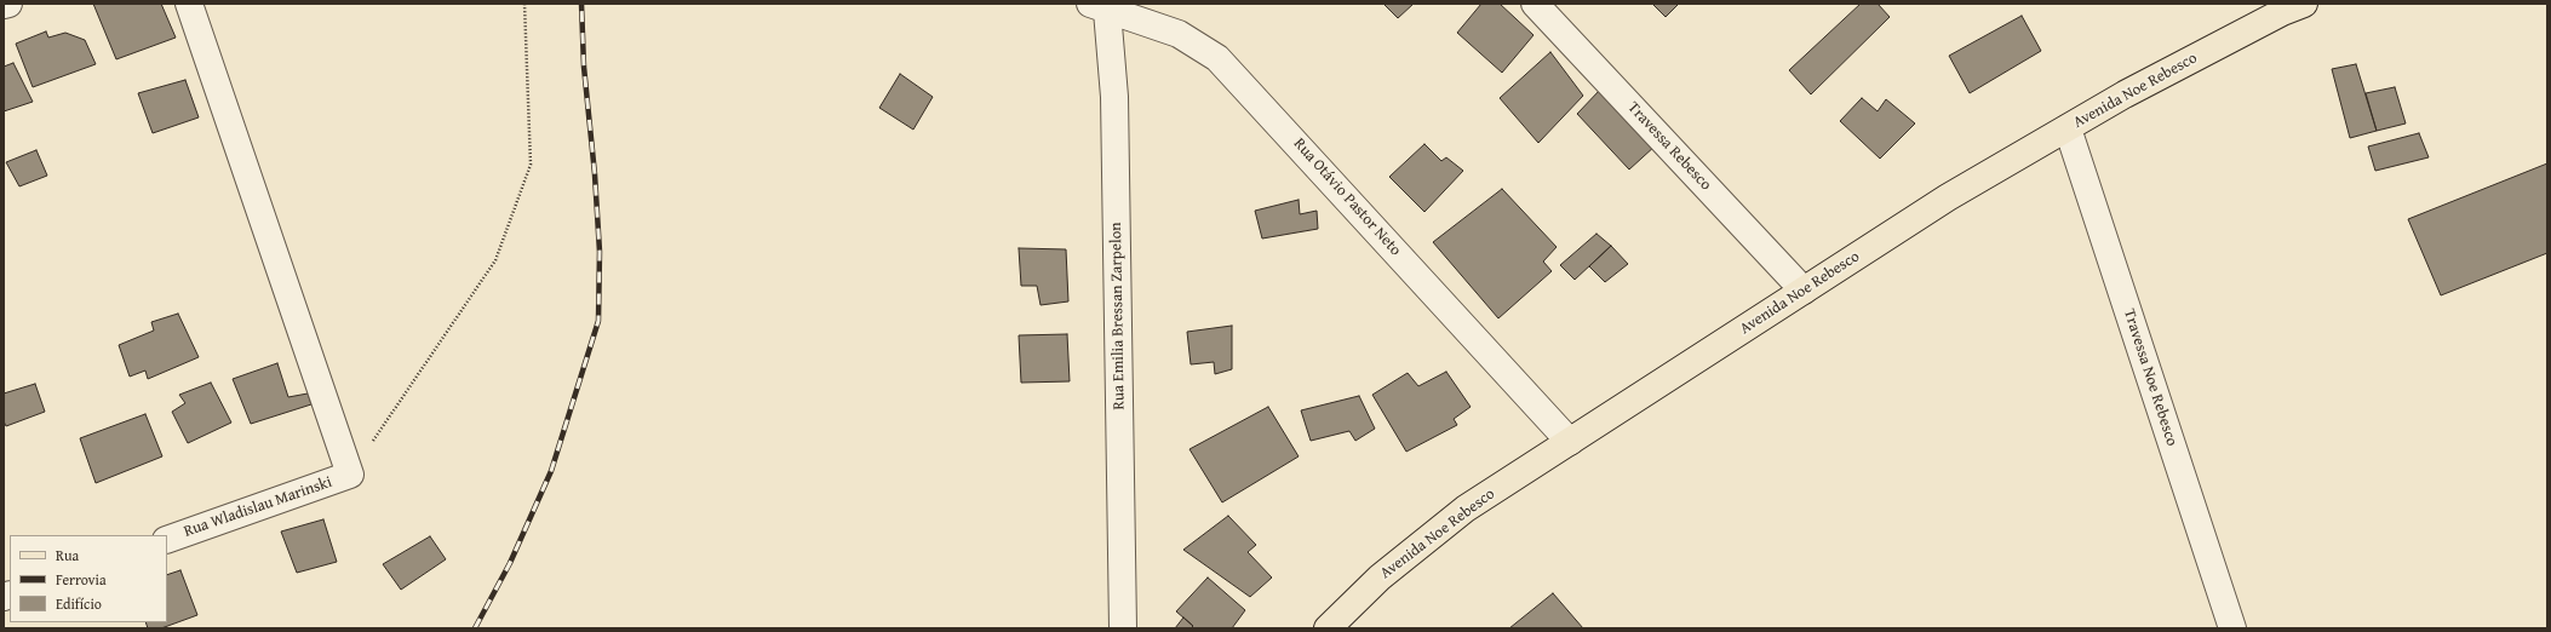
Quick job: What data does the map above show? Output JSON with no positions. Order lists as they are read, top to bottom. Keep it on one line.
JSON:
{"streets":{"main road":["Avenida Noe Rebesco"],"street":["Travessa Rebesco","Rua Otávio Pastor Neto","Rua Emilia Bressan Zarpelon","Travessa Noe Rebesco","Rua Wladislau Marinski"]},"crossings":[["Avenida Noe Rebesco","Travessa Rebesco"],["Avenida Noe Rebesco","Rua Otávio Pastor Neto"],["Avenida Noe Rebesco","Travessa Noe Rebesco"],["Rua Otávio Pastor Neto","Rua Emilia Bressan Zarpelon"]],"legend":["Rua","Ferrovia","Edifício"]}
